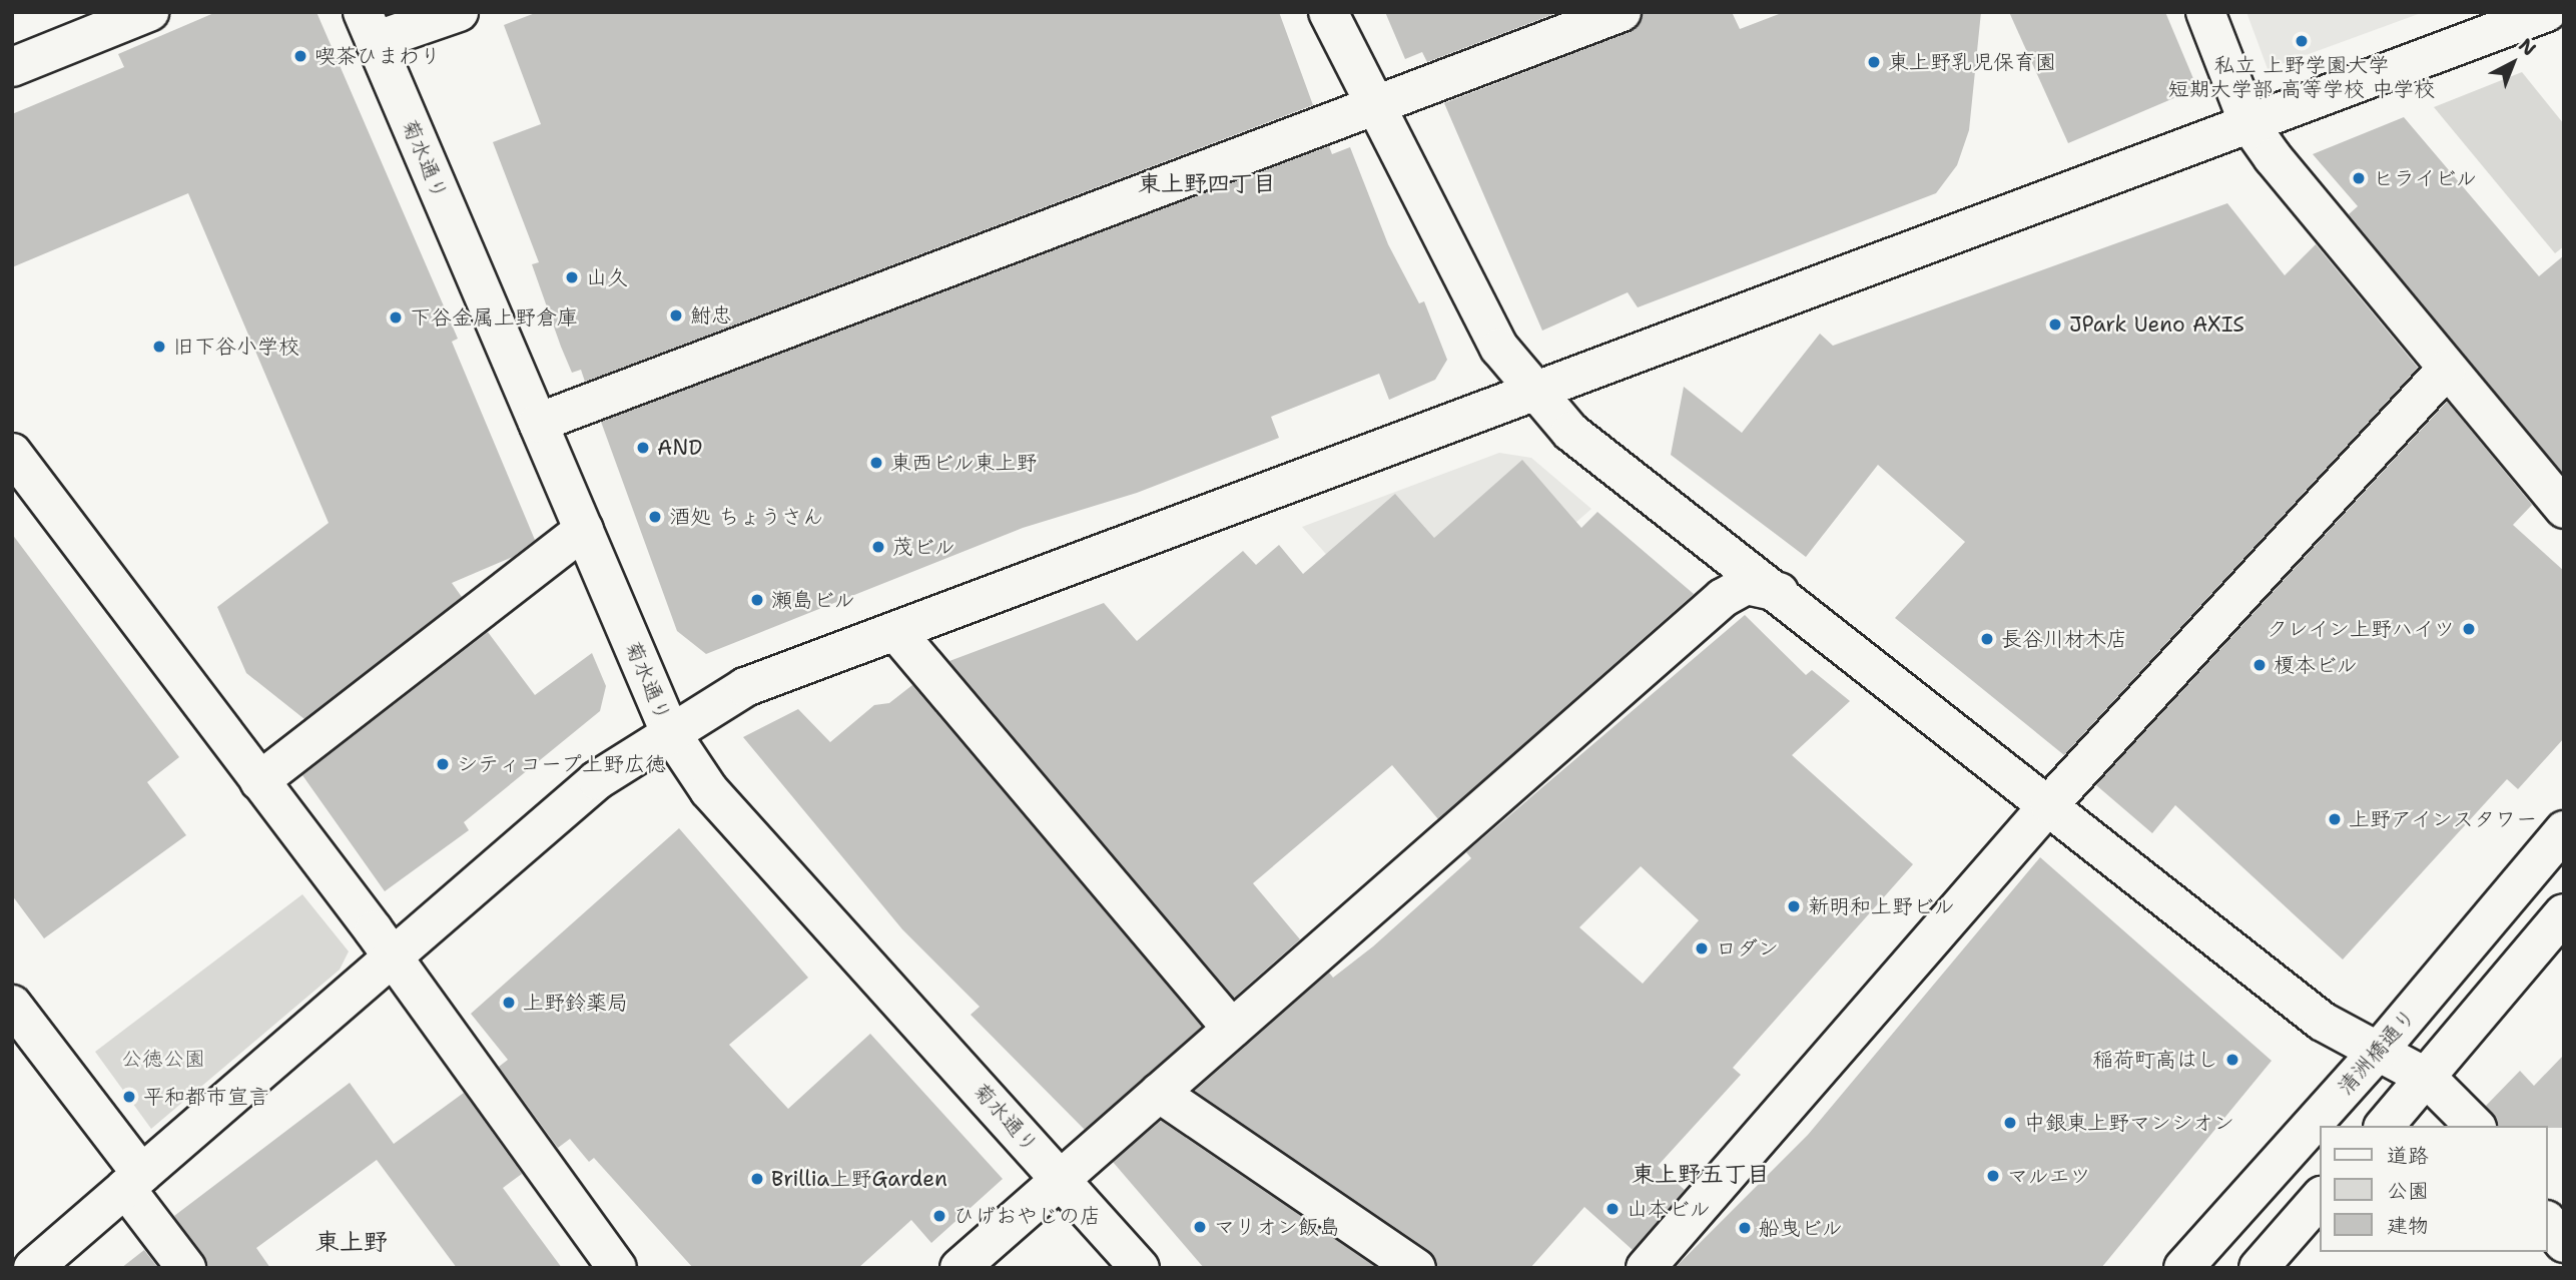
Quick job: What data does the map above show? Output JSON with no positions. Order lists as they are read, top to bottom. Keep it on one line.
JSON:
{"streets":{"street":["菊水通り","清洲橋通り"]},"districts":["東上野四丁目","東上野五丁目","東上野"],"parks":["公徳公園"],"places":["私立 上野学園大学 短期大学部 高等学校 中学校","喫茶ひまわり","東上野乳児保育園","ヒライビル","山久","鮒忠","下谷金属上野倉庫","JPark Ueno AXIS","旧下谷小学校","AND","東西ビル東上野","酒処 ちょうさん","茂ビル","瀬島ビル","クレイン上野ハイツ","長谷川材木店","榎本ビル","シティコープ上野広徳","上野アインスタワー","新明和上野ビル","ロダン","上野鈴薬局","稲荷町高はし","平和都市宣言","中銀東上野マンシオン","マルエツ","Brillia上野Garden","山本ビル","ひげおやじの店","マリオン飯島","船曳ビル"],"legend":["道路","公園","建物"],"north":"top right"}
